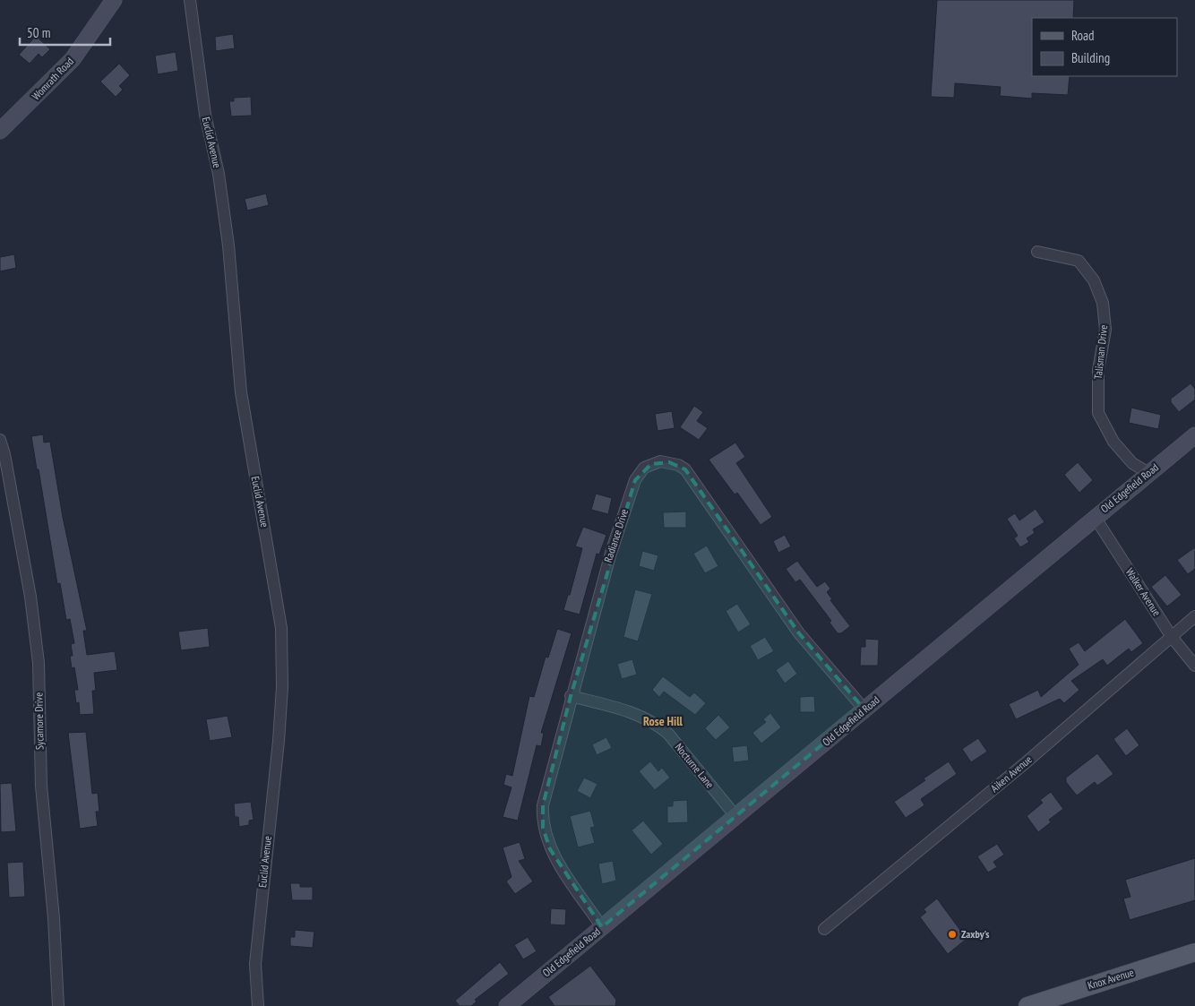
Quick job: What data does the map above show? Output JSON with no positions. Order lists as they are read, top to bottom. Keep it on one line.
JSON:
{"streets":{"main road":["Knox Avenue"],"street":["Womrath Road","Euclid Avenue","Talisman Drive","Old Edgefield Road","Radiance Drive","Walker Avenue","Sycamore Drive","Nocturne Lane","Aiken Avenue"]},"crossings":[["Talisman Drive","Old Edgefield Road"],["Old Edgefield Road","Radiance Drive"],["Old Edgefield Road","Walker Avenue"],["Old Edgefield Road","Nocturne Lane"],["Radiance Drive","Nocturne Lane"],["Walker Avenue","Aiken Avenue"]],"districts":["Rose Hill"],"places":["Zaxby's"],"legend":["Road","Building"],"scale_bar":"50 m"}
